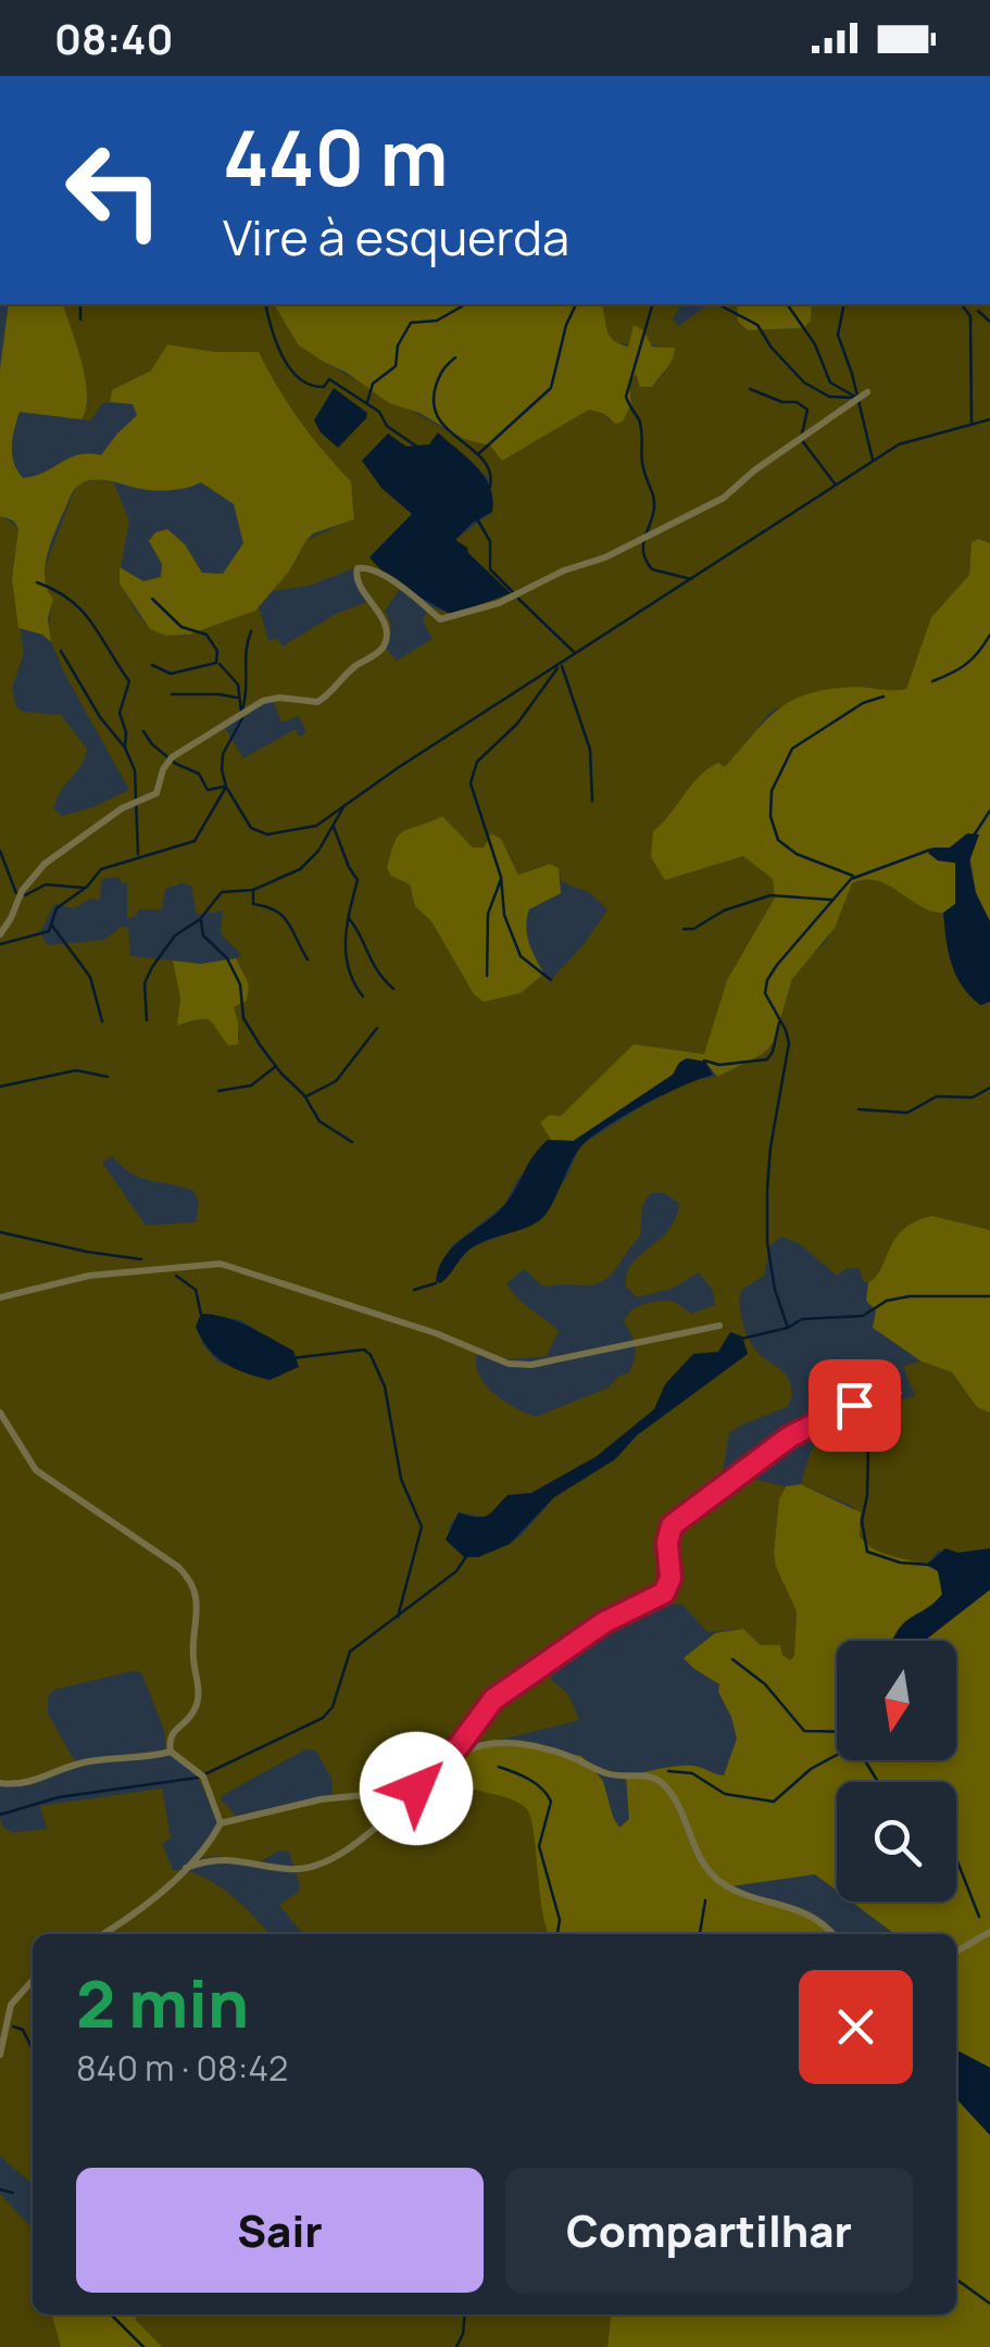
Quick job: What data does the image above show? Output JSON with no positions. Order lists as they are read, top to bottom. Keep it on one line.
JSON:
{"north":"bottom","page":{"status":"08:40","turn":["440 m","Vire à esquerda"],"heading":["2 min","840 m · 08:42"],"buttons":["Sair","Compartilhar"]}}
